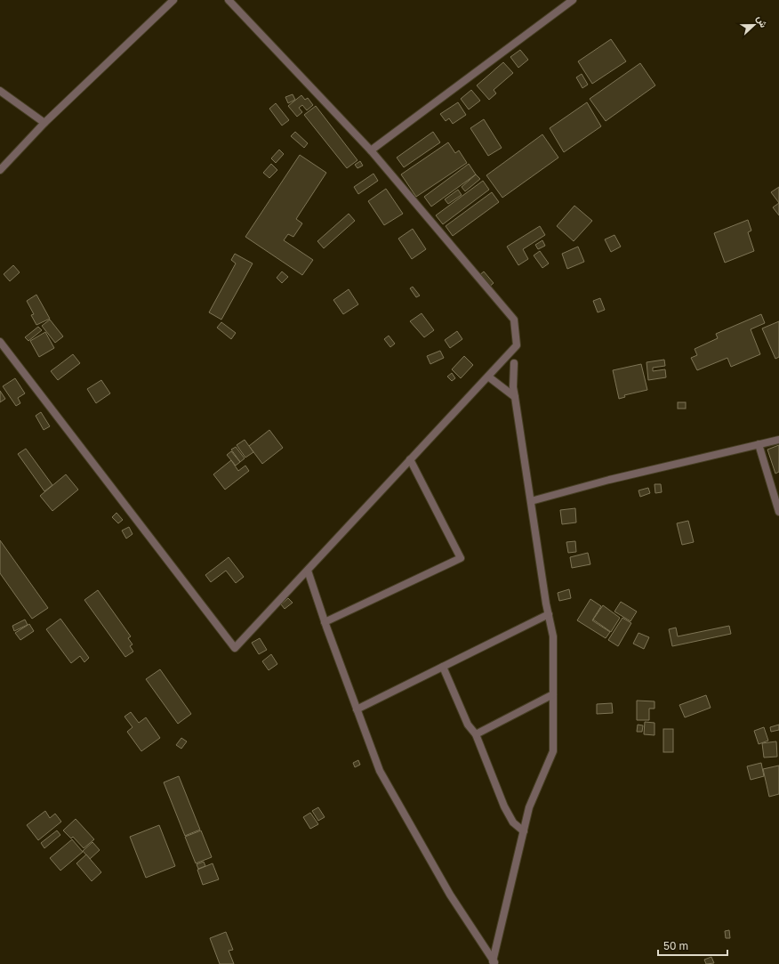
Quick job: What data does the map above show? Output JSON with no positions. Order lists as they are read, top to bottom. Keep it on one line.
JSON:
{"scale_bar":"50 m","north":"right"}
